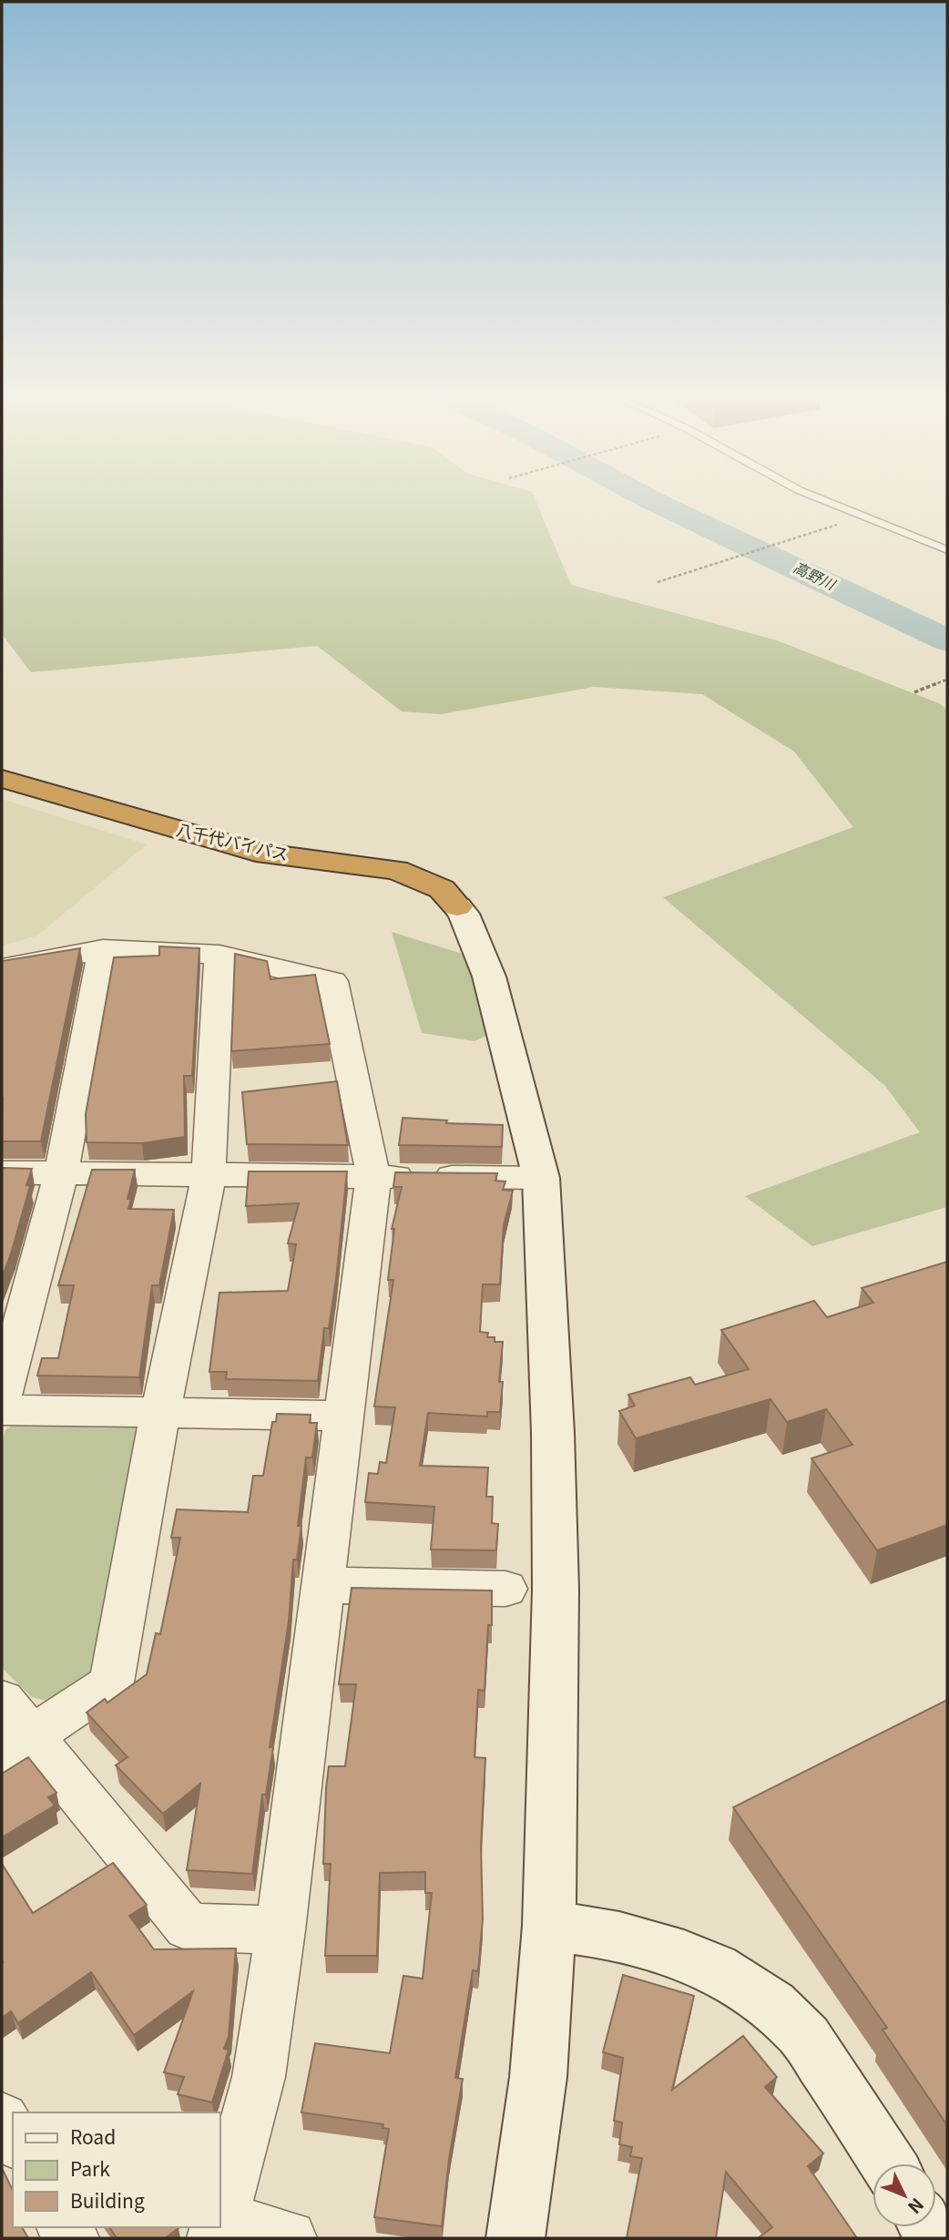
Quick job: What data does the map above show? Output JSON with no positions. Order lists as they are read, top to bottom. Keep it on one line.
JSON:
{"streets":{"highway":["八千代バイパス"]},"water":["高野川"],"legend":["Road","Park","Building"],"north":"bottom right"}
